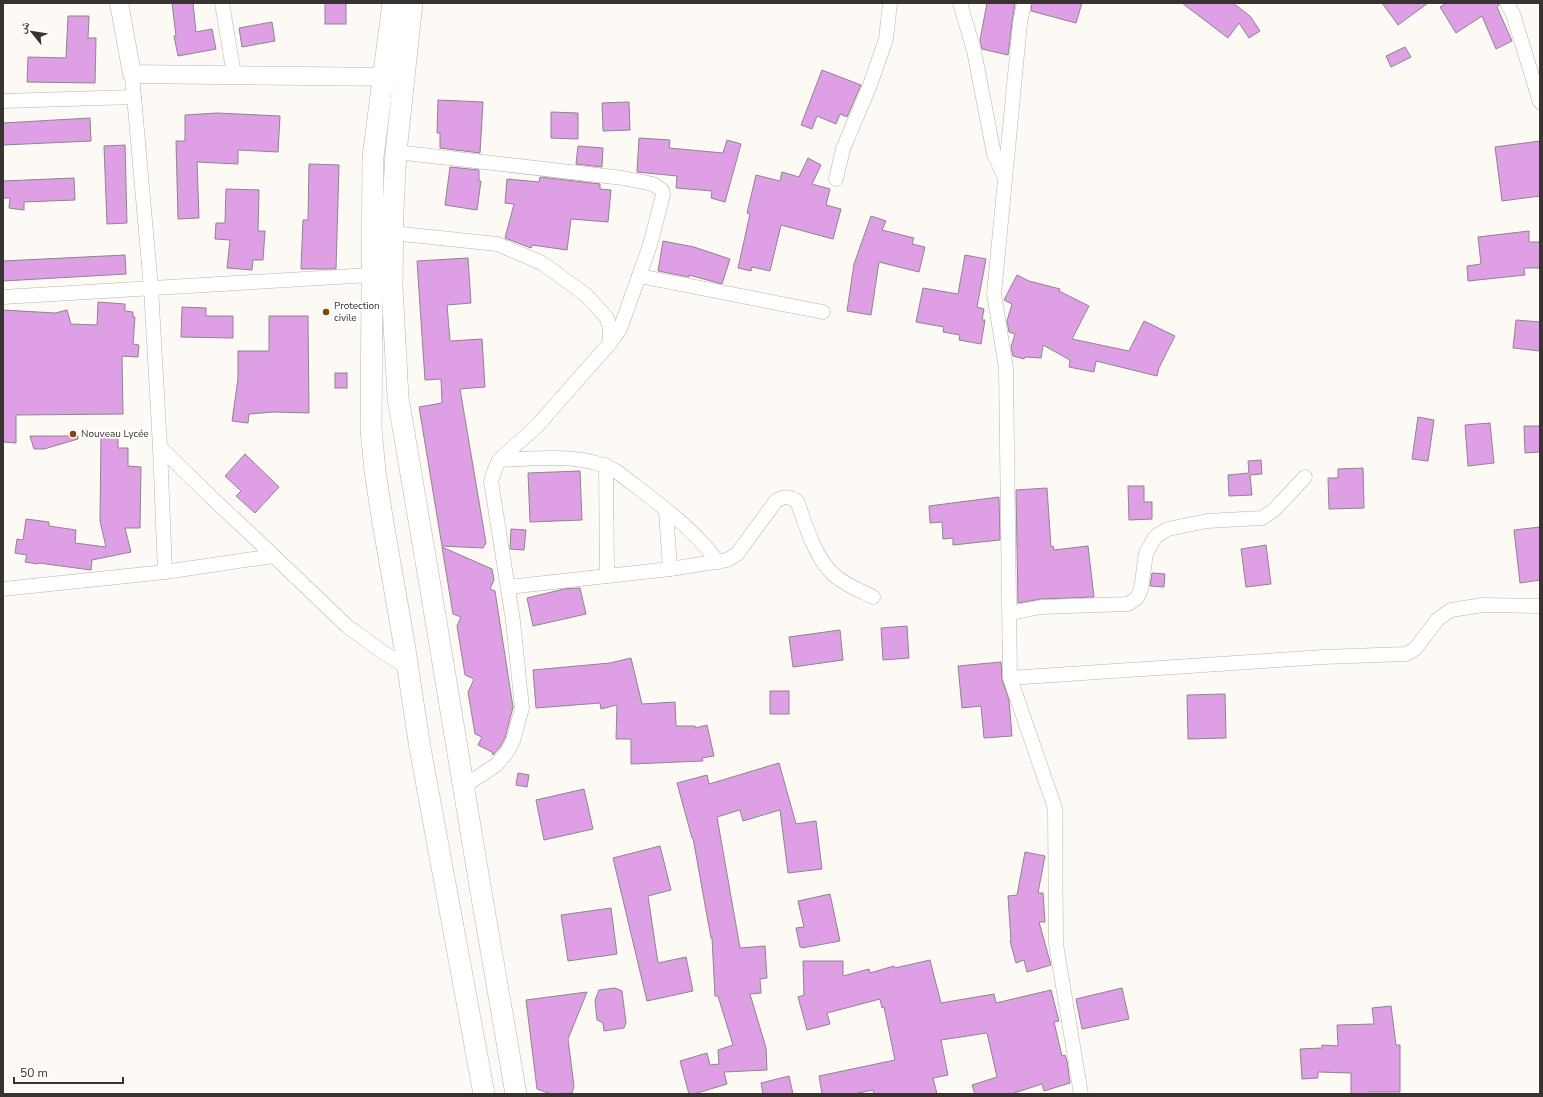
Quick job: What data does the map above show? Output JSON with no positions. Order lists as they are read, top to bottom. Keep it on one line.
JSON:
{"places":["Protection civile","Nouveau Lycée"],"scale_bar":"50 m","north":"top left"}
